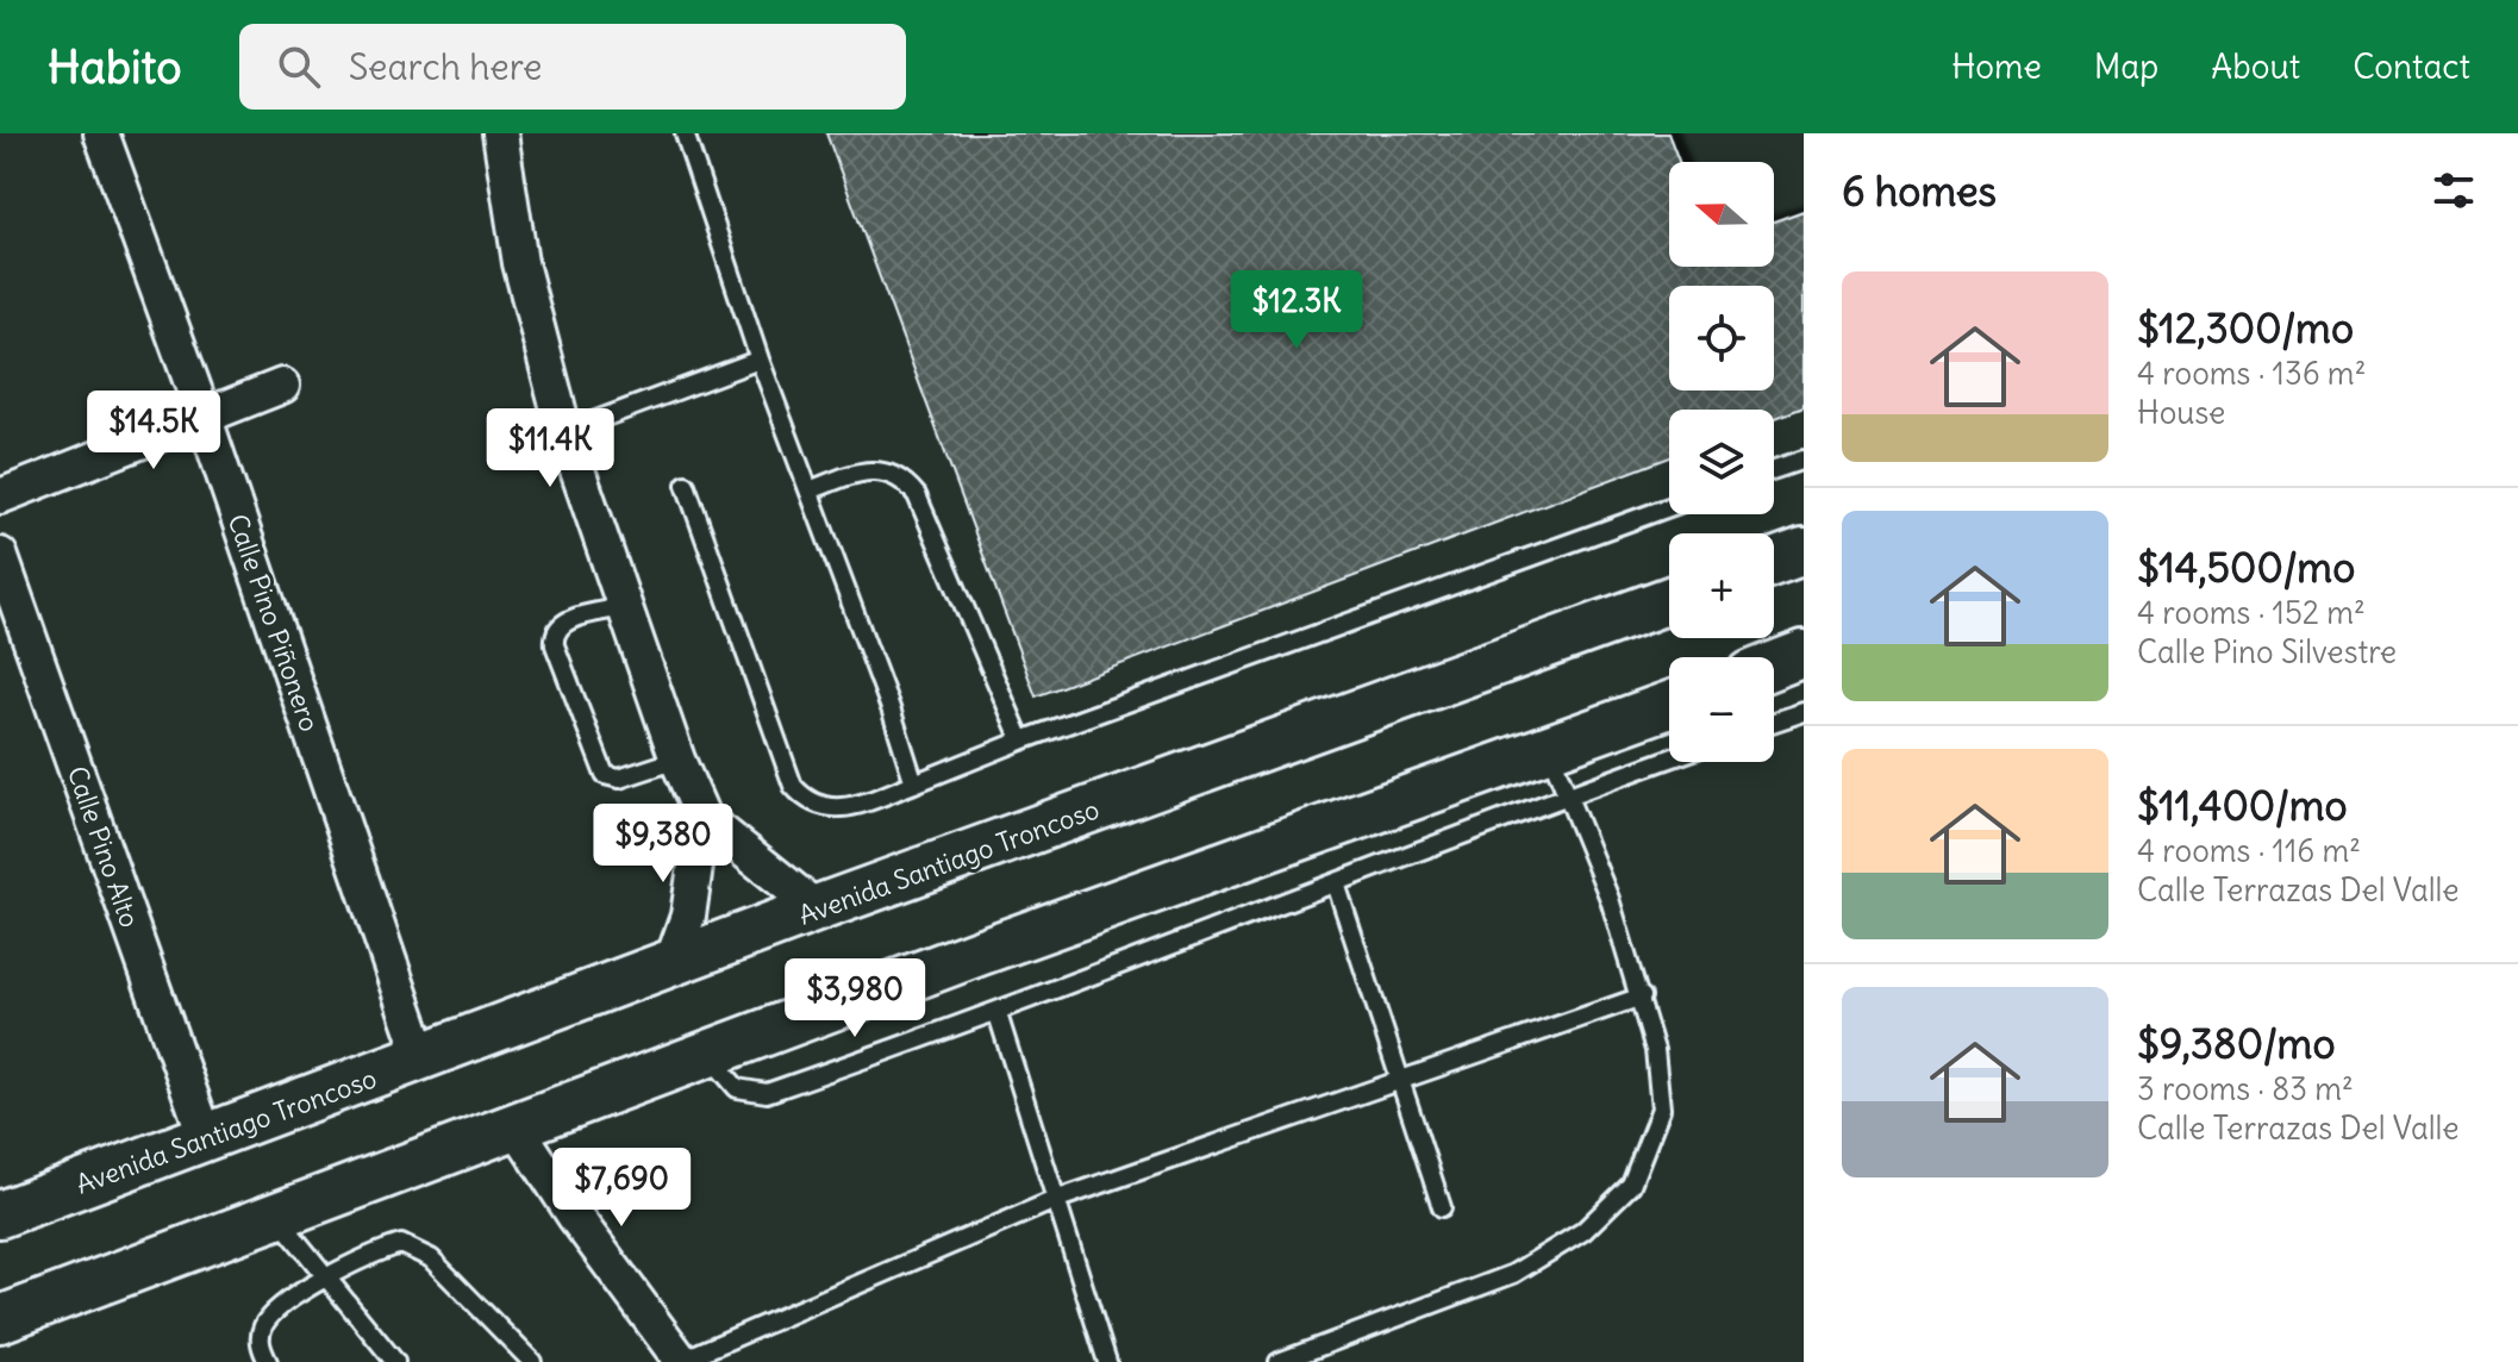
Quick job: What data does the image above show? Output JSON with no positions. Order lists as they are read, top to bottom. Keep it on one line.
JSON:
{"streets":{"main road":["Avenida Santiago Troncoso"],"street":["Calle Pino Piñonero","Calle Pino Alto"]},"crossings":[["Calle Pino Piñonero","Avenida Santiago Troncoso"],["Calle Pino Alto","Avenida Santiago Troncoso"]],"north":"left","page":{"header":"Habito","search":"Search here","nav":["Home","Map","About","Contact"],"heading":"6 homes","map_buttons":["+","−"],"list":[{"name":"$12,300/mo","note":"4 rooms · 136 m² · House"},{"name":"$14,500/mo","note":"4 rooms · 152 m² · Calle Pino Silvestre"},{"name":"$11,400/mo","note":"4 rooms · 116 m² · Calle Terrazas Del Valle"},{"name":"$9,380/mo","note":"3 rooms · 83 m² · Calle Terrazas Del Valle"}],"price":["$12.3K","$14.5K","$11.4K","$9,380","$3,980","$7,690"]}}
